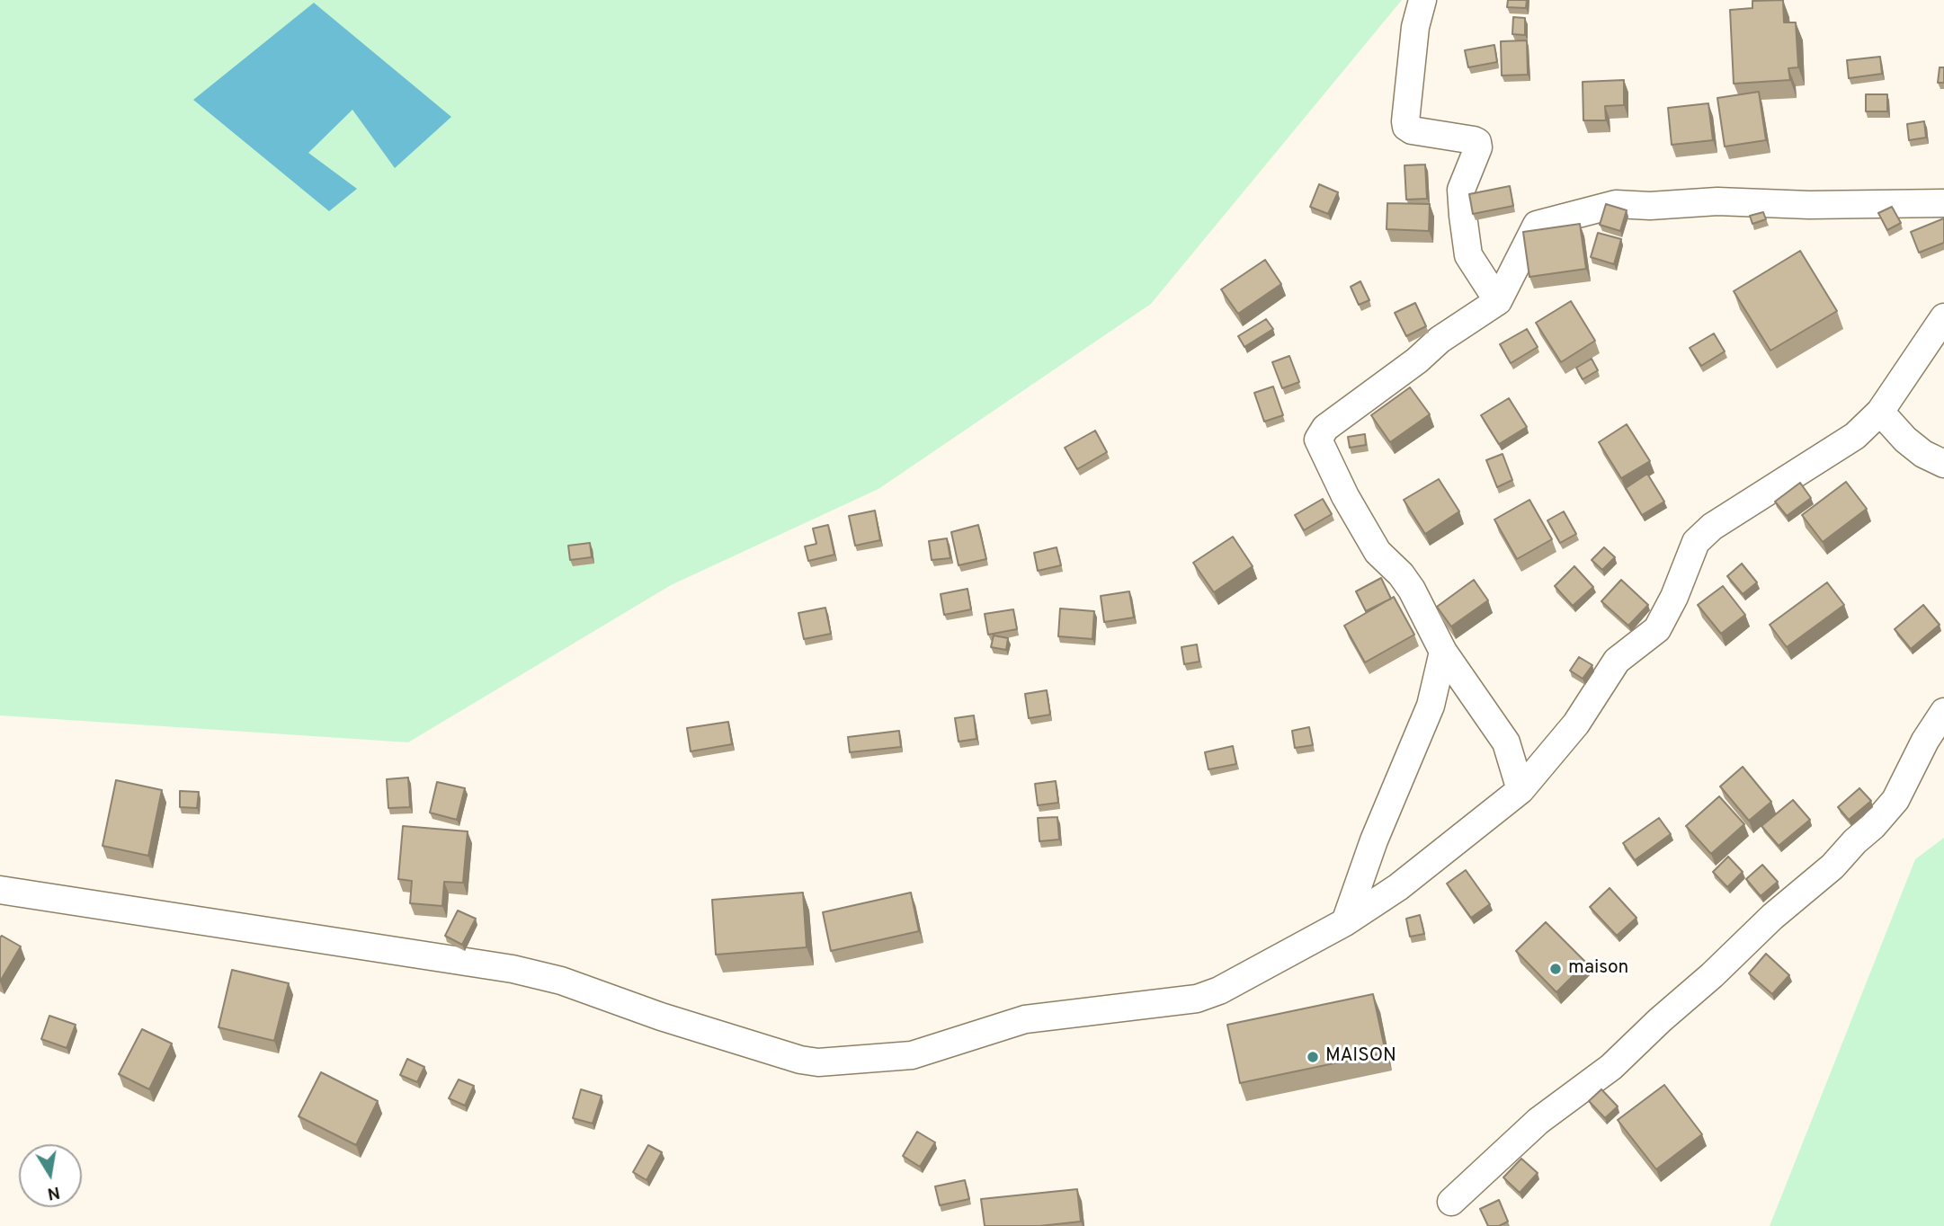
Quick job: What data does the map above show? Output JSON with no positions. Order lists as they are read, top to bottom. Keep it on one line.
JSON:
{"places":["maison","MAISON"],"north":"bottom"}
